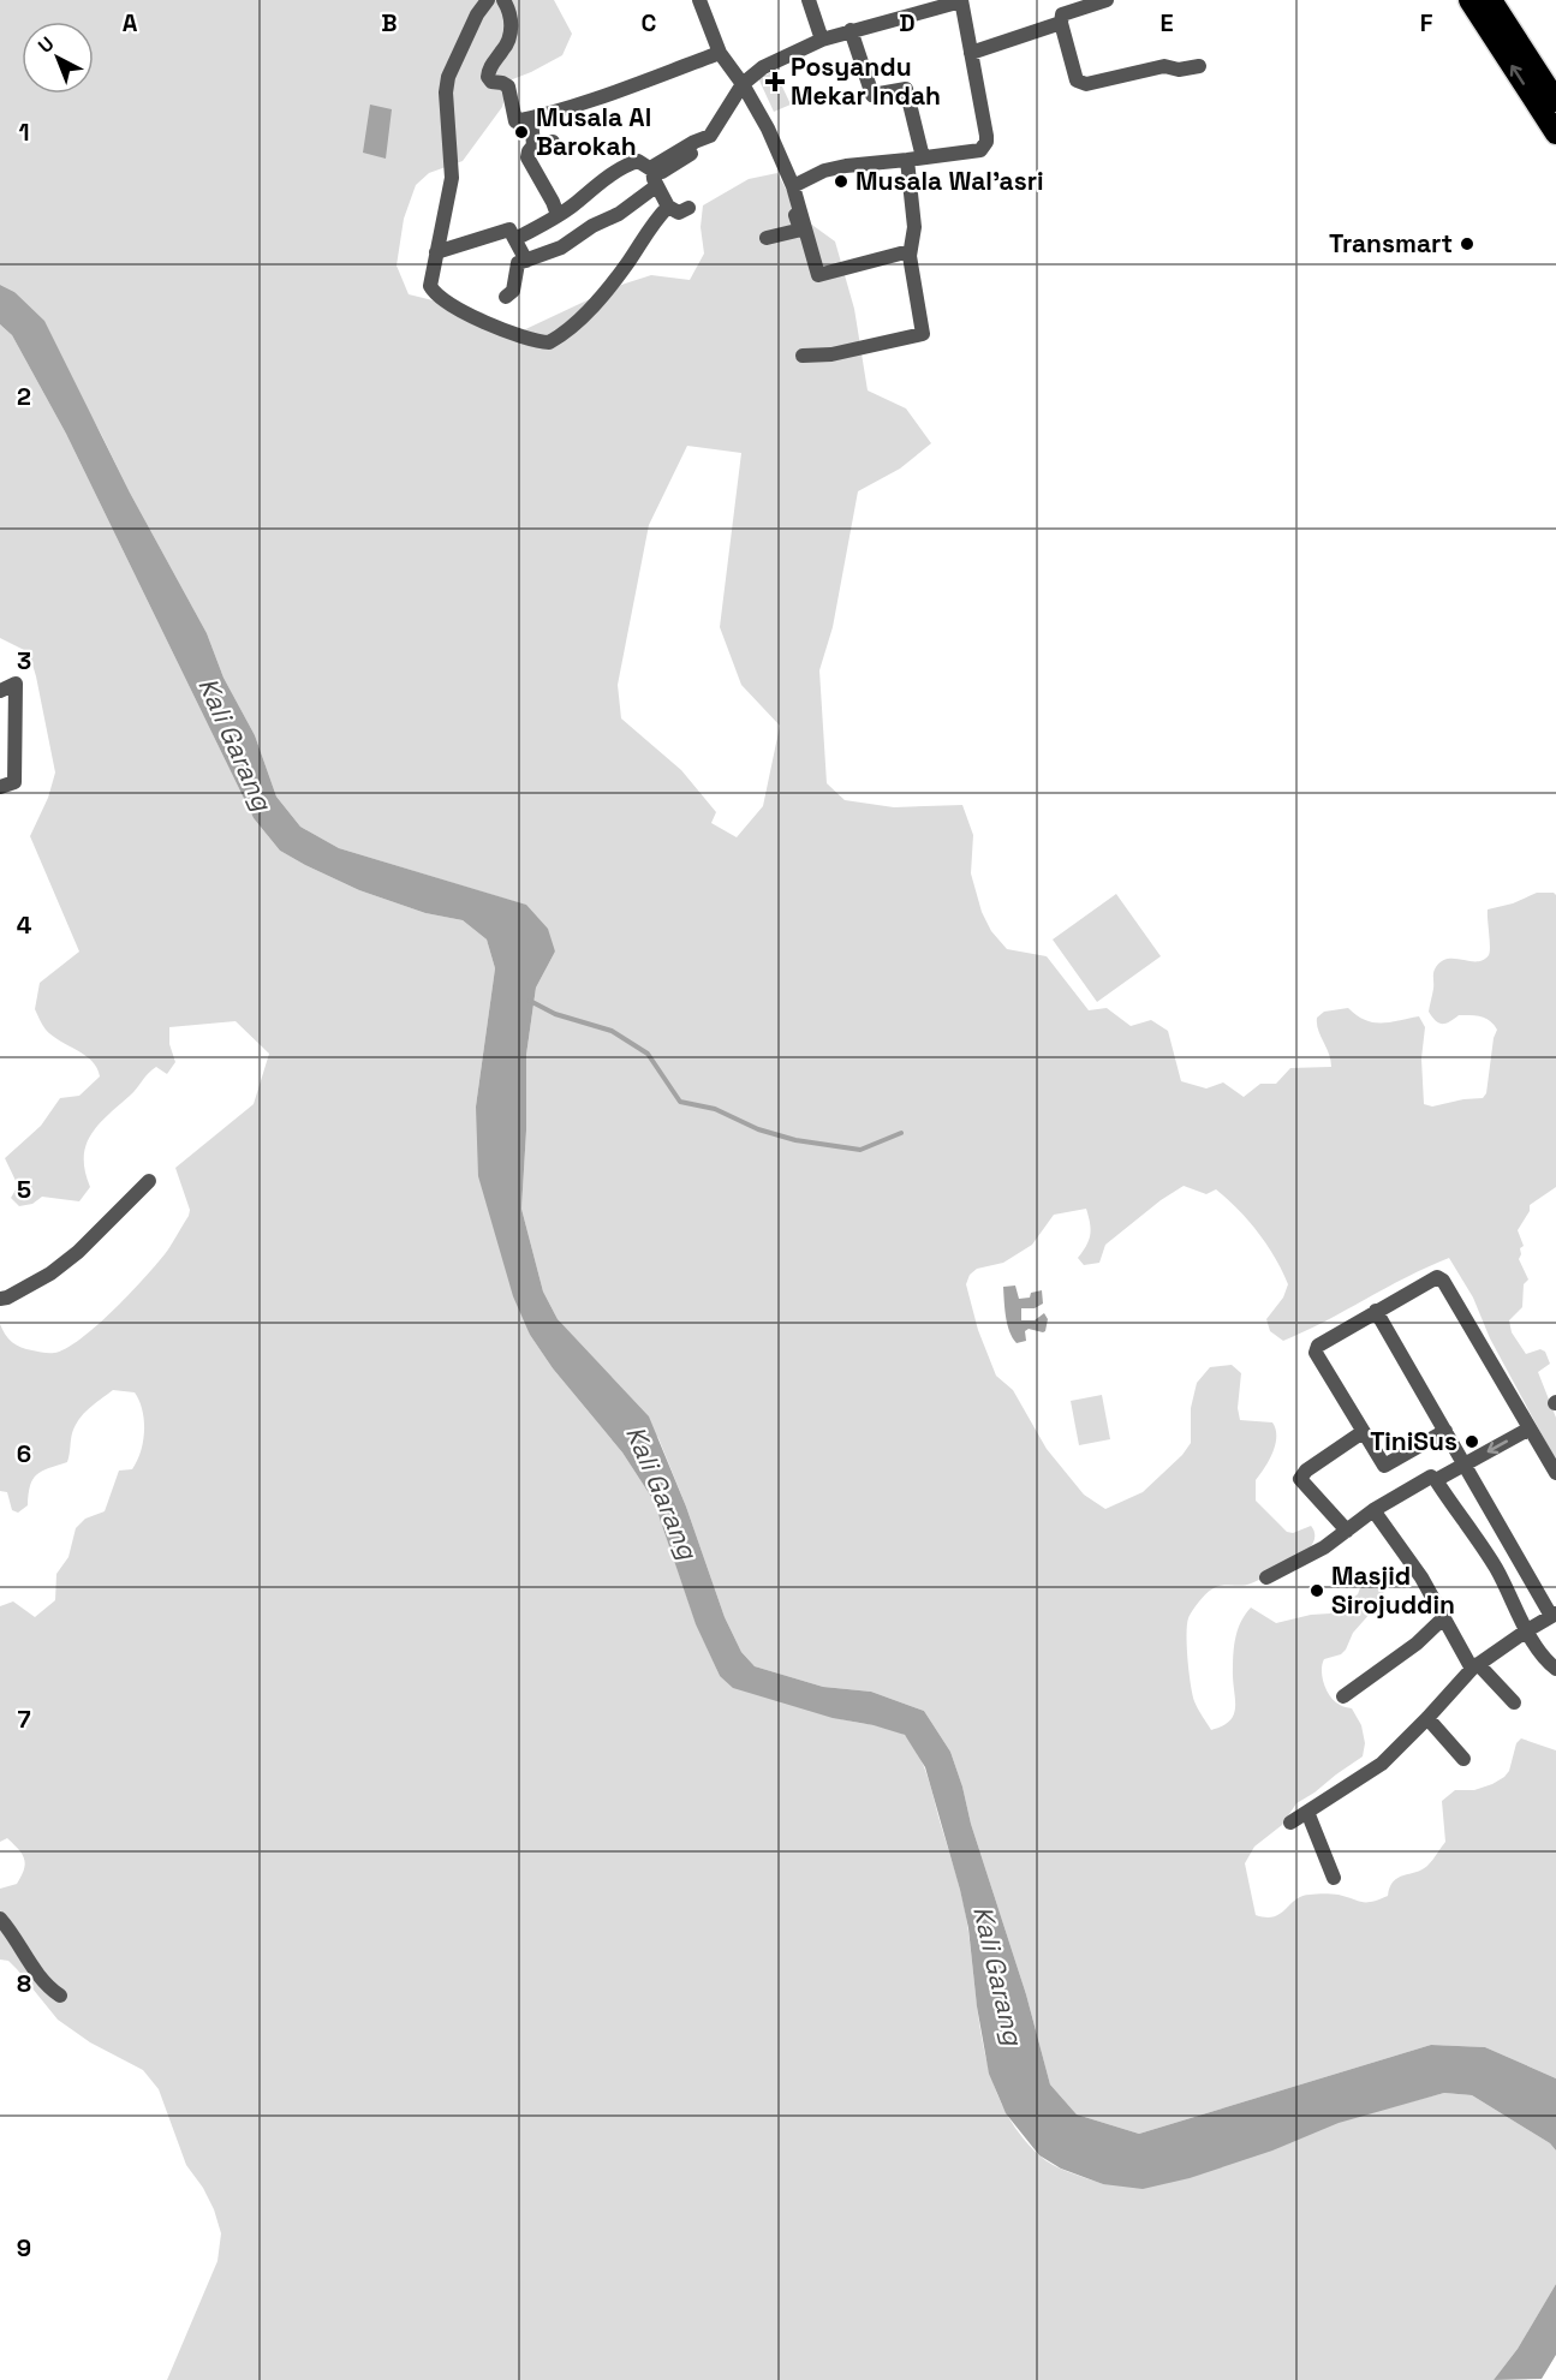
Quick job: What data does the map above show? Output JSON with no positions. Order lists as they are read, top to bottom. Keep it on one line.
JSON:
{"water":["Kali Garang"],"places":{"health":["Posyandu Mekar Indah"],"other":["Musala Al Barokah","Musala Wal'asri","Transmart","TiniSus","Masjid Sirojuddin"]},"north":"top left","grid":{"columns":["A","B","C","D","E","F"],"rows":["1","2","3","4","5","6","7","8","9"]}}
